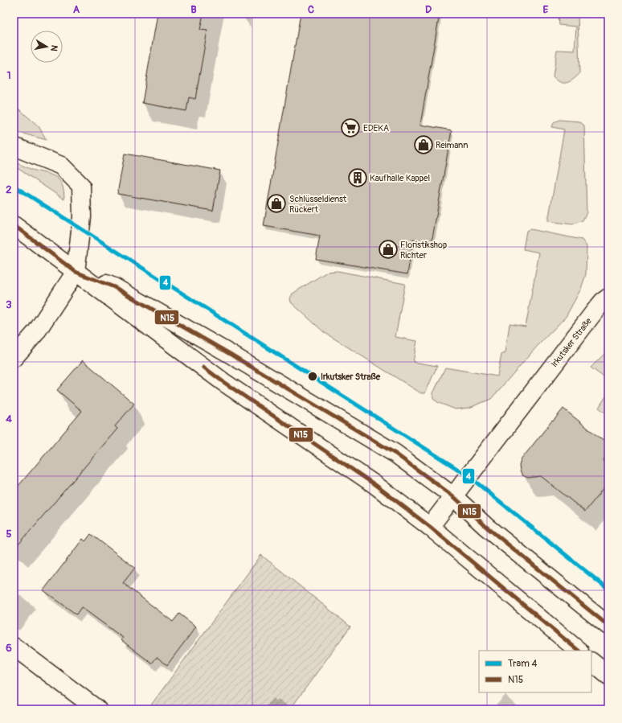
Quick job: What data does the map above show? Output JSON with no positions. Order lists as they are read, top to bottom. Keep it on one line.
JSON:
{"streets":{"main road":["Irkutsker Straße"]},"places":{"supermarket":["EDEKA"],"shop":["Reimann","Schlüsseldienst Rückert","Floristikshop Richter"],"building":["Kaufhalle Kappel"],"other":["Irkutsker Straße"]},"lines":["tram line 4","transit line N15"],"legend":["Tram 4","N15"],"north":"right","grid":{"columns":["A","B","C","D","E"],"rows":["1","2","3","4","5","6"]}}
